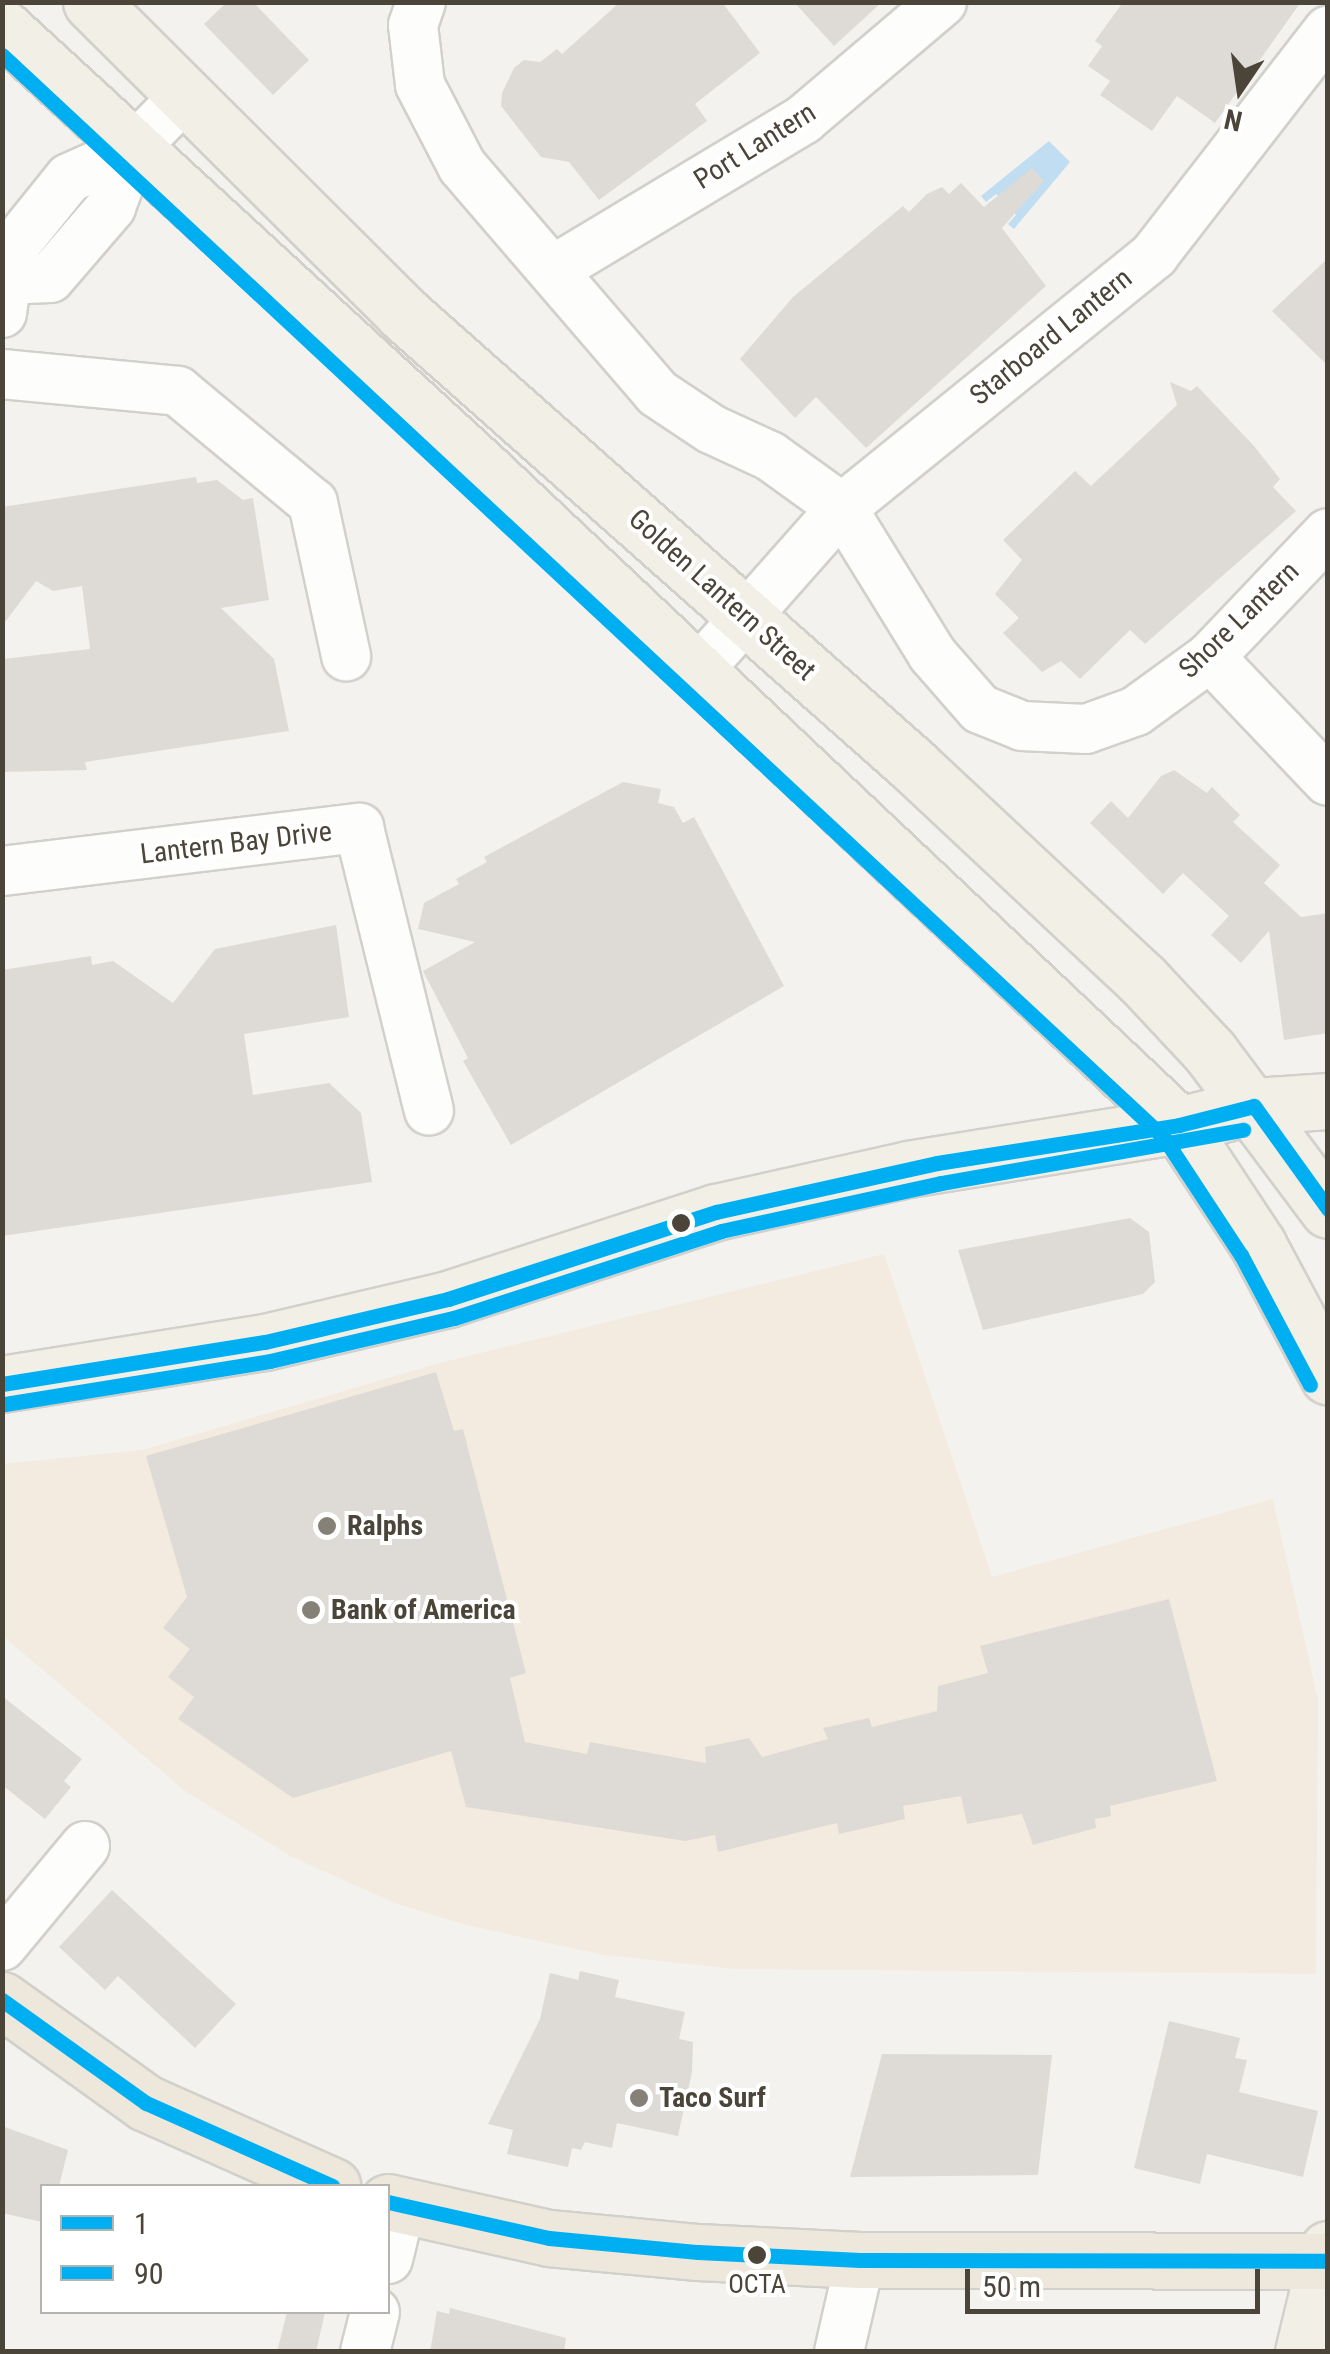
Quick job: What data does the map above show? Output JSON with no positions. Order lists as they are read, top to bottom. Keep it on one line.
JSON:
{"streets":{"main road":["Golden Lantern Street"],"street":["Port Lantern","Starboard Lantern","Shore Lantern","Lantern Bay Drive"]},"crossings":[["Starboard Lantern","Golden Lantern Street"],["Starboard Lantern","Shore Lantern"]],"places":["Ralphs","Bank of America","Taco Surf","OCTA"],"lines":["transit line 90","transit line 1"],"legend":["1","90"],"scale_bar":"50 m","north":"bottom"}
